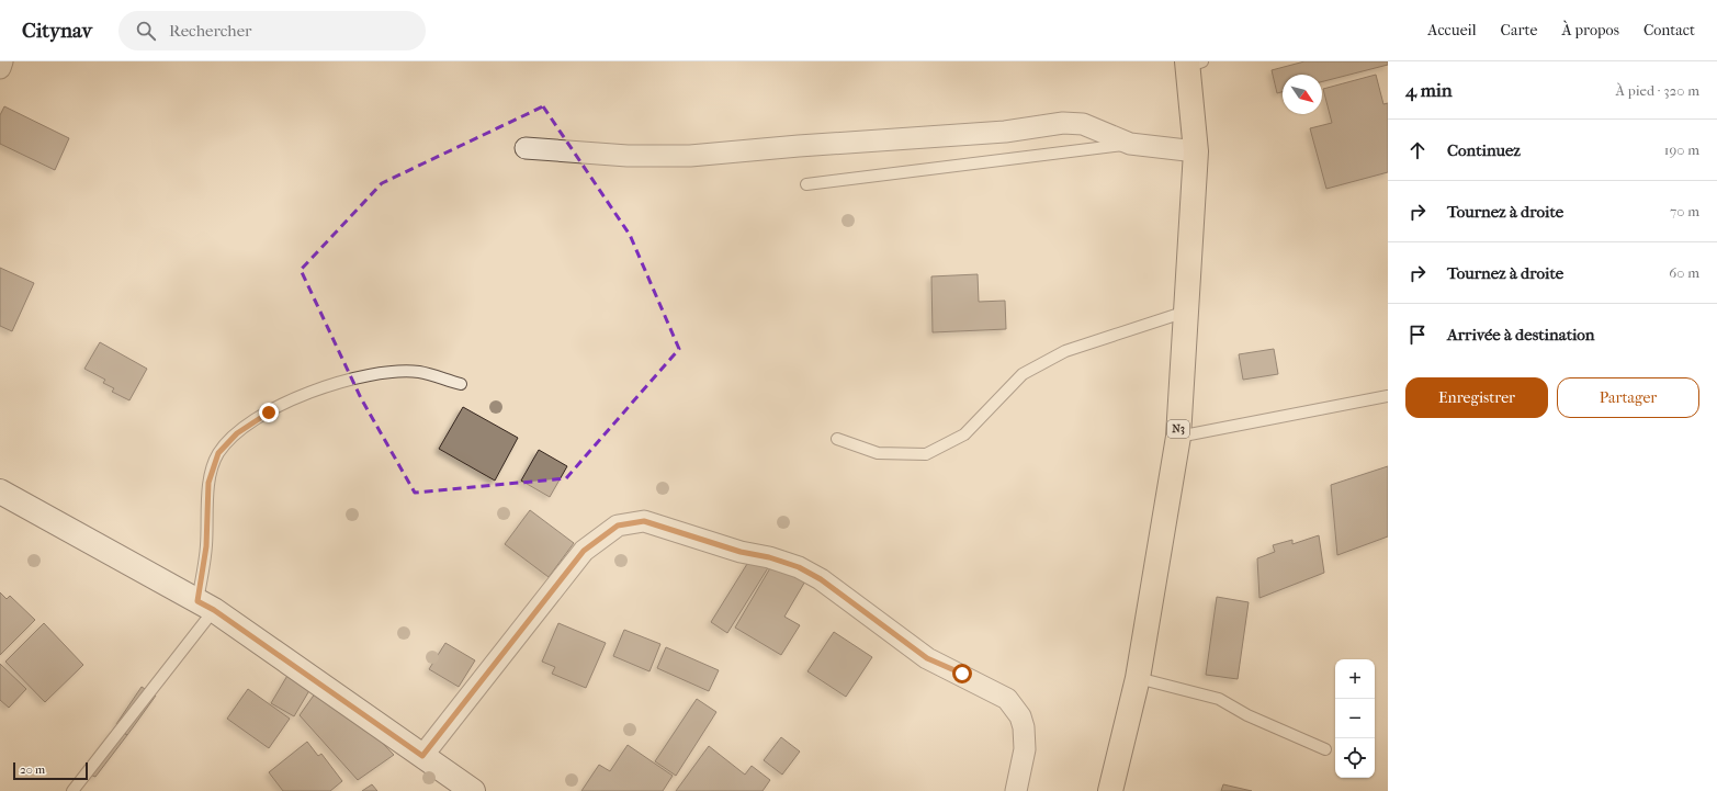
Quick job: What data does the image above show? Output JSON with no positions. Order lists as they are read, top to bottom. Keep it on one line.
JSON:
{"streets":{"highway":["N3"]},"scale_bar":"20 m","north":"bottom right","page":{"header":"Citynav","search":"Rechercher","nav":["Accueil","Carte","À propos","Contact"],"heading":["4 min","À pied · 320 m"],"list":[["Continuez","190 m"],["Tournez à droite","70 m"],["Tournez à droite","60 m"],"Arrivée à destination"],"buttons":["Enregistrer","Partager"],"map_buttons":["+","−"],"scale":"20 m"}}
